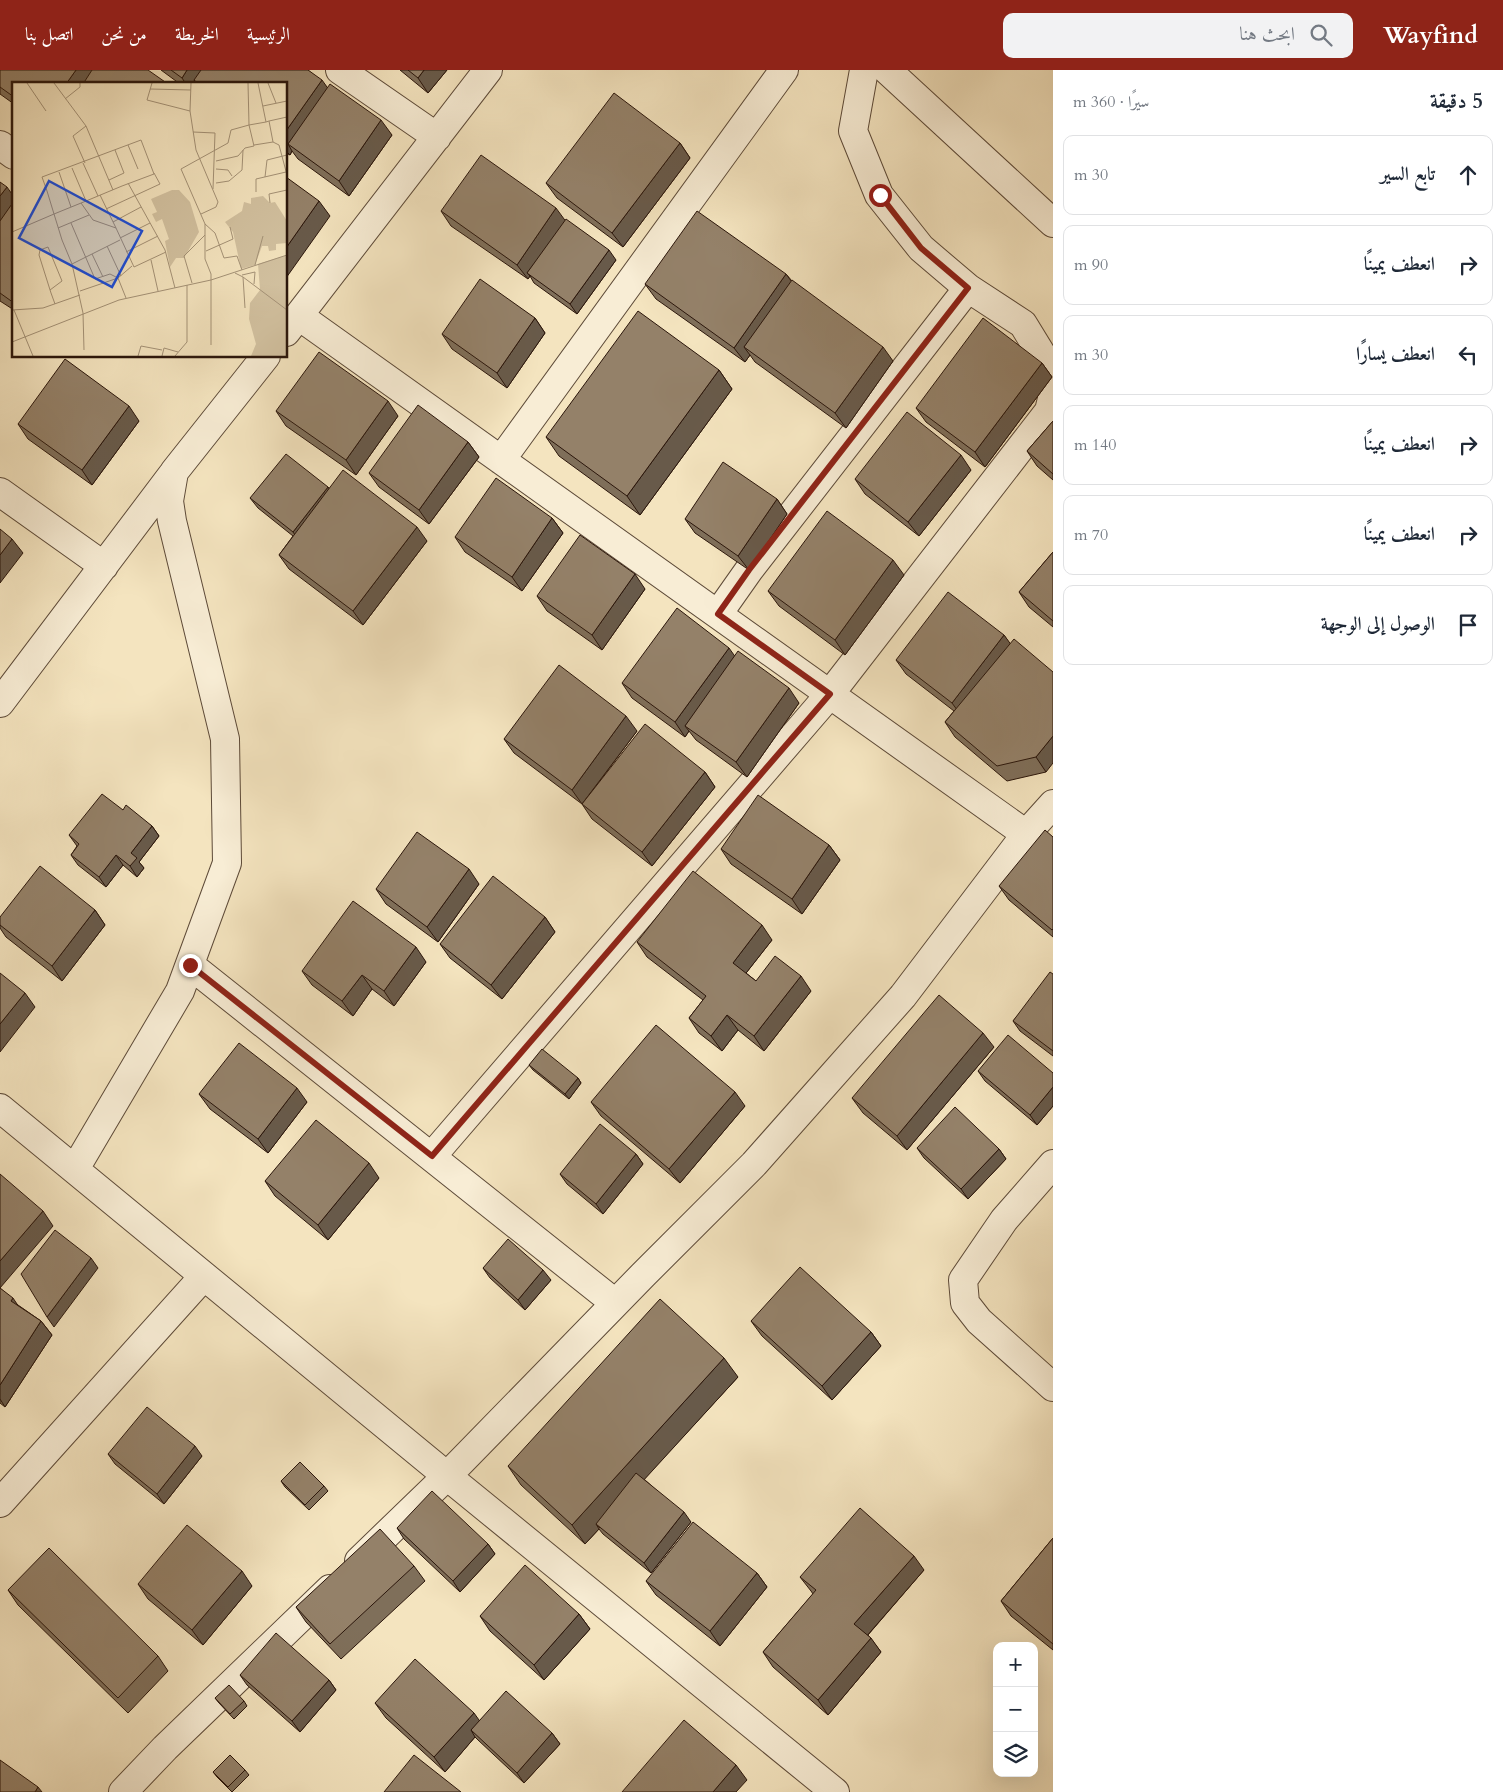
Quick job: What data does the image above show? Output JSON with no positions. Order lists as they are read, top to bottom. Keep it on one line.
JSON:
{"page":{"header":"Wayfind","search":"ابحث هنا","nav":["الرئيسية","الخريطة","من نحن","اتصل بنا"],"heading":["5 دقيقة","سيرًا · 360 m"],"list":[["تابع السير","30 m"],["انعطف يمينًا","90 m"],["انعطف يسارًا","30 m"],["انعطف يمينًا","140 m"],["انعطف يمينًا","70 m"],"الوصول إلى الوجهة"],"map_buttons":["+","−"]}}
